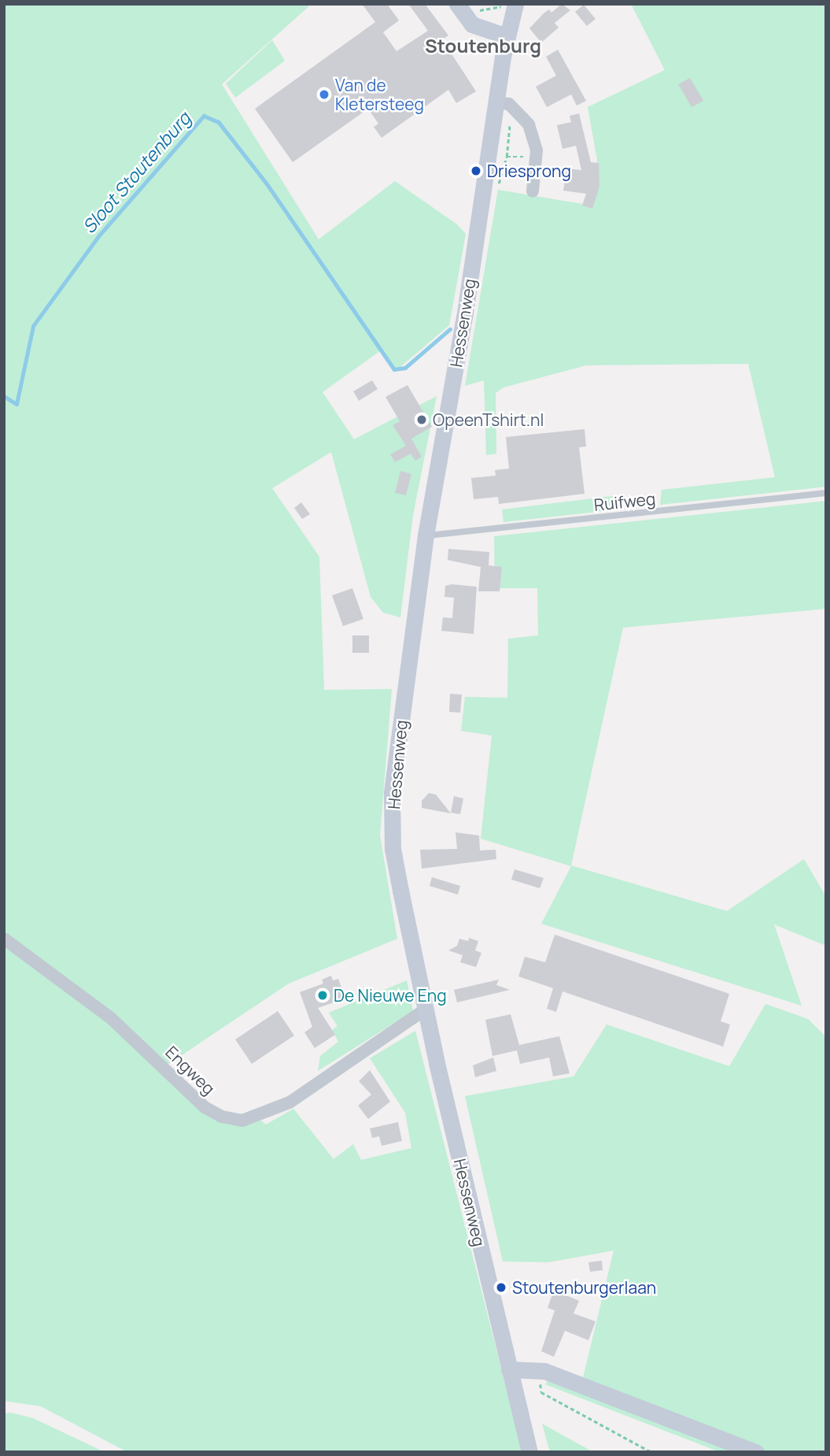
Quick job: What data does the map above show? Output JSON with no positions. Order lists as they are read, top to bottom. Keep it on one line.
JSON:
{"streets":{"street":["Hessenweg","Engweg"],"lane":["Ruifweg"]},"crossings":[["Hessenweg","Ruifweg"],["Hessenweg","Engweg"]],"districts":["Stoutenburg"],"water":["Sloot Stoutenburg"],"places":["Van de Kletersteeg","Driesprong","OpeenTshirt.nl","De Nieuwe Eng","Stoutenburgerlaan"]}
